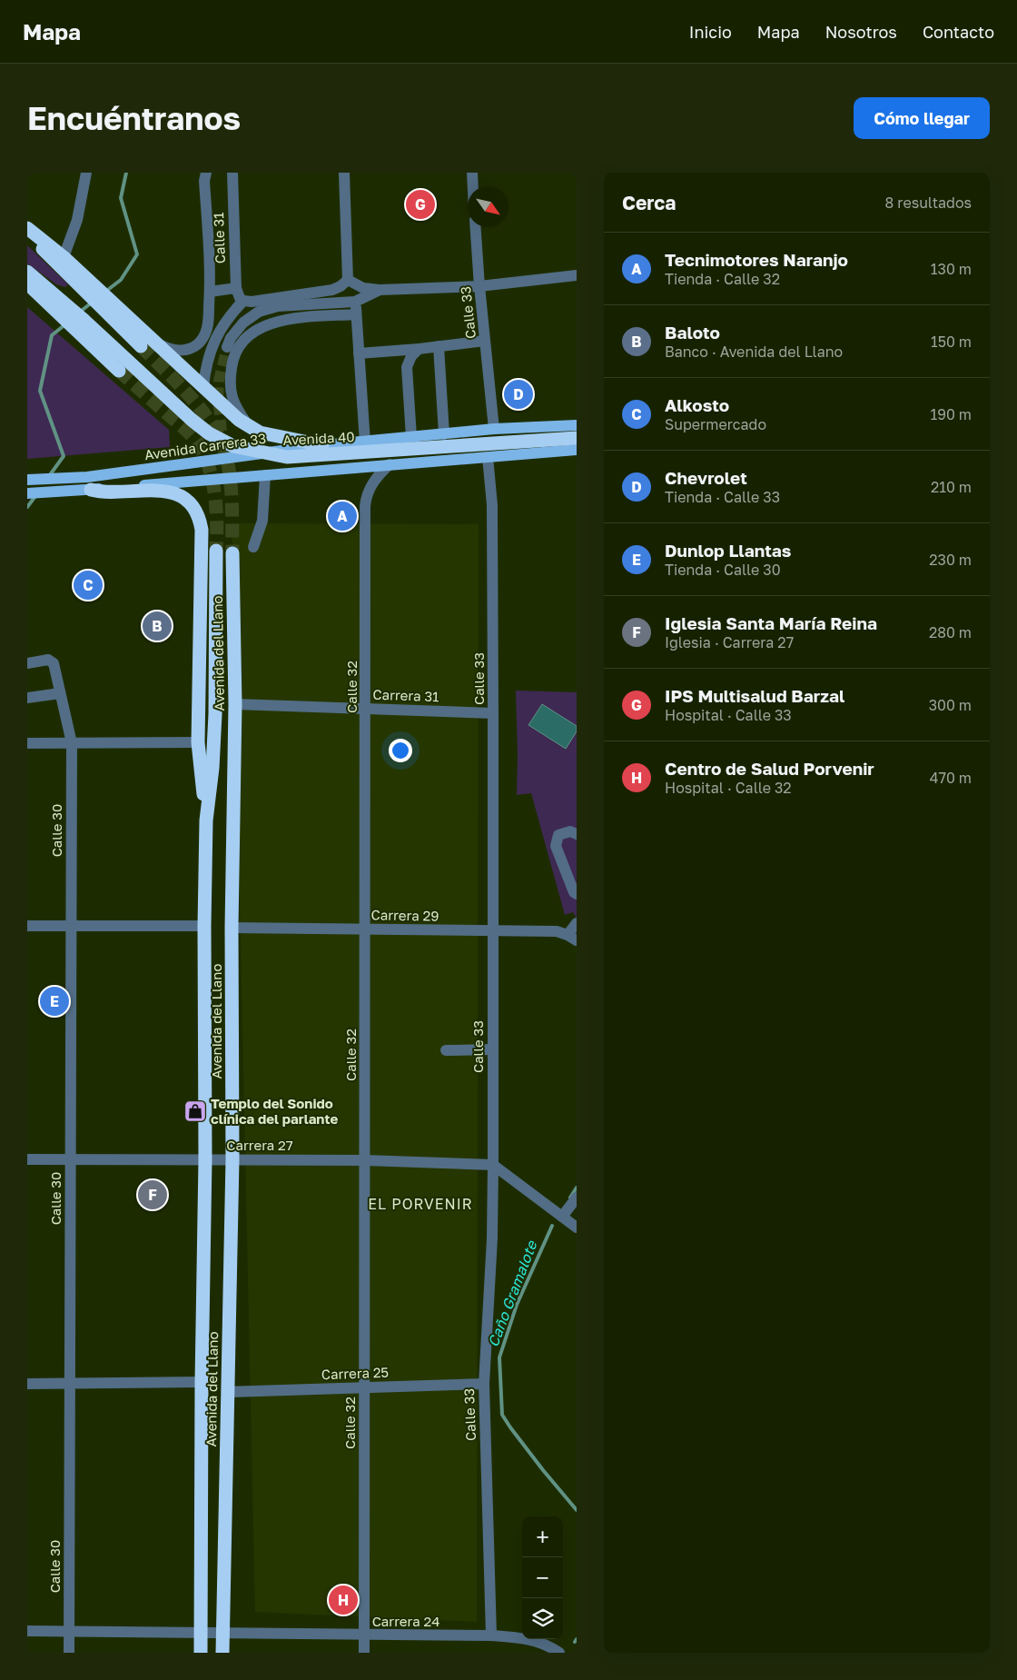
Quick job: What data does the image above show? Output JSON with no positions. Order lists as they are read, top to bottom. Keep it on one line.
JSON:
{"streets":{"highway":["Avenida 40","Avenida del Llano"],"main road":["Avenida Carrera 33"],"street":["Calle 31","Calle 33","Calle 32","Carrera 31","Calle 30","Carrera 29","Carrera 27","Carrera 25","Carrera 24"]},"crossings":[["Calle 33","Avenida Carrera 33"],["Calle 33","Carrera 31"],["Calle 33","Carrera 29"],["Calle 33","Carrera 27"],["Calle 33","Carrera 25"],["Calle 33","Carrera 24"],["Avenida 40","Avenida Carrera 33"],["Avenida del Llano","Carrera 31"],["Avenida del Llano","Carrera 29"],["Avenida del Llano","Carrera 27"],["Avenida del Llano","Carrera 25"],["Avenida del Llano","Carrera 24"],["Calle 32","Carrera 31"],["Calle 32","Carrera 29"],["Calle 32","Carrera 27"],["Calle 32","Carrera 25"],["Calle 32","Carrera 24"],["Calle 30","Carrera 27"]],"districts":["EL PORVENIR"],"water":["Caño Gramalote"],"places":{"shop":["Templo del Sonido clínica del parlante"]},"north":"bottom right","page":{"header":"Mapa","nav":["Inicio","Mapa","Nosotros","Contacto"],"buttons":"Cómo llegar","title":"Encuéntranos","heading":["Cerca","8 resultados"],"pins":["G","D","A","C","B","E","F","H"],"list":[{"mark":"A","name":"Tecnimotores Naranjo","note":"Tienda · Calle 32","value":"130 m"},{"mark":"B","name":"Baloto","note":"Banco · Avenida del Llano","value":"150 m"},{"mark":"C","name":"Alkosto","note":"Supermercado","value":"190 m"},{"mark":"D","name":"Chevrolet","note":"Tienda · Calle 33","value":"210 m"},{"mark":"E","name":"Dunlop Llantas","note":"Tienda · Calle 30","value":"230 m"},{"mark":"F","name":"Iglesia Santa María Reina","note":"Iglesia · Carrera 27","value":"280 m"},{"mark":"G","name":"IPS Multisalud Barzal","note":"Hospital · Calle 33","value":"300 m"},{"mark":"H","name":"Centro de Salud Porvenir","note":"Hospital · Calle 32","value":"470 m"}],"map_buttons":["+","−"]}}
